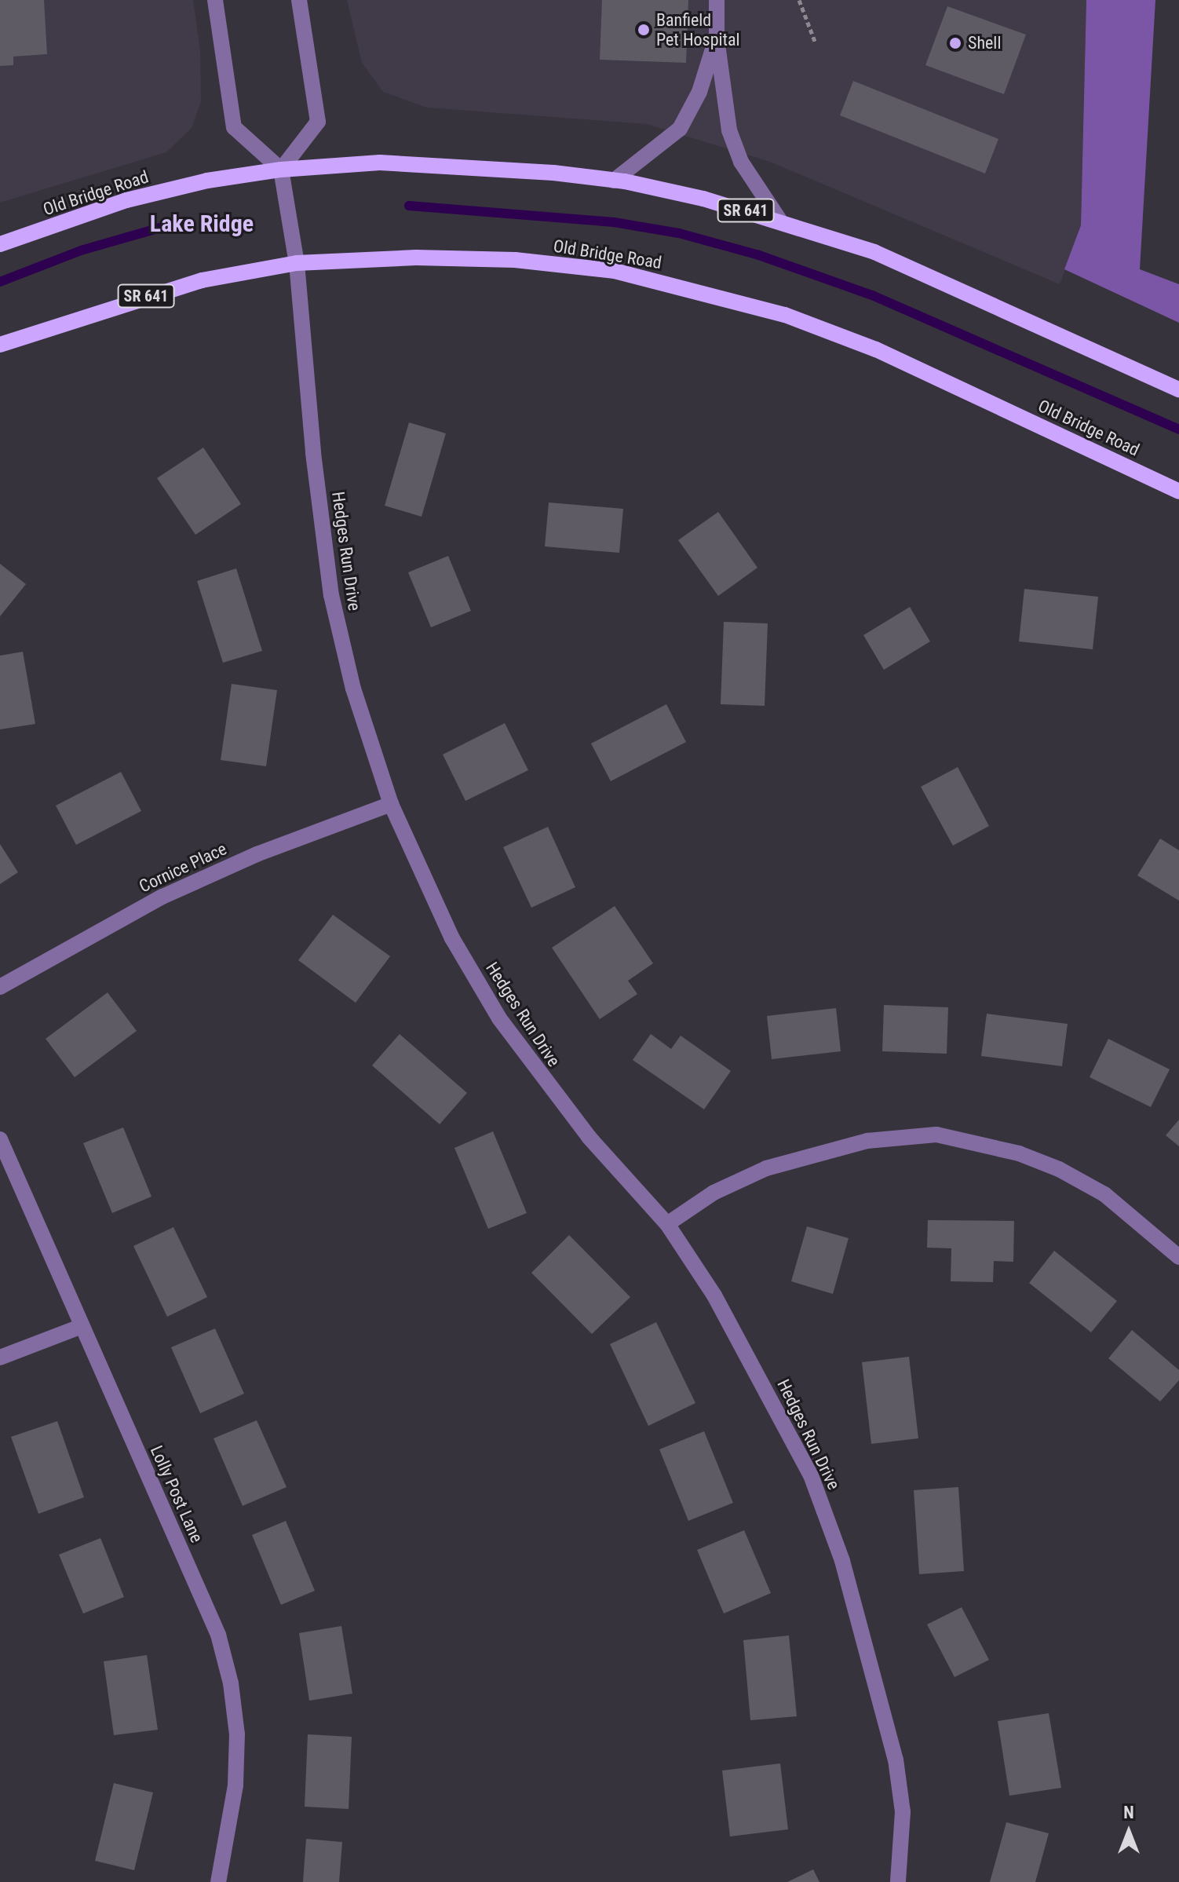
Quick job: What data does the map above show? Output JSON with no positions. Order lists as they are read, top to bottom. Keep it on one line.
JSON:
{"streets":{"main road":["Old Bridge Road","SR 641"],"street":["Hedges Run Drive","Cornice Place","Lolly Post Lane"]},"crossings":[["Old Bridge Road","Hedges Run Drive"],["Hedges Run Drive","Cornice Place"]],"districts":["Lake Ridge"],"places":["Banfield Pet Hospital","Shell"],"north":"top"}
